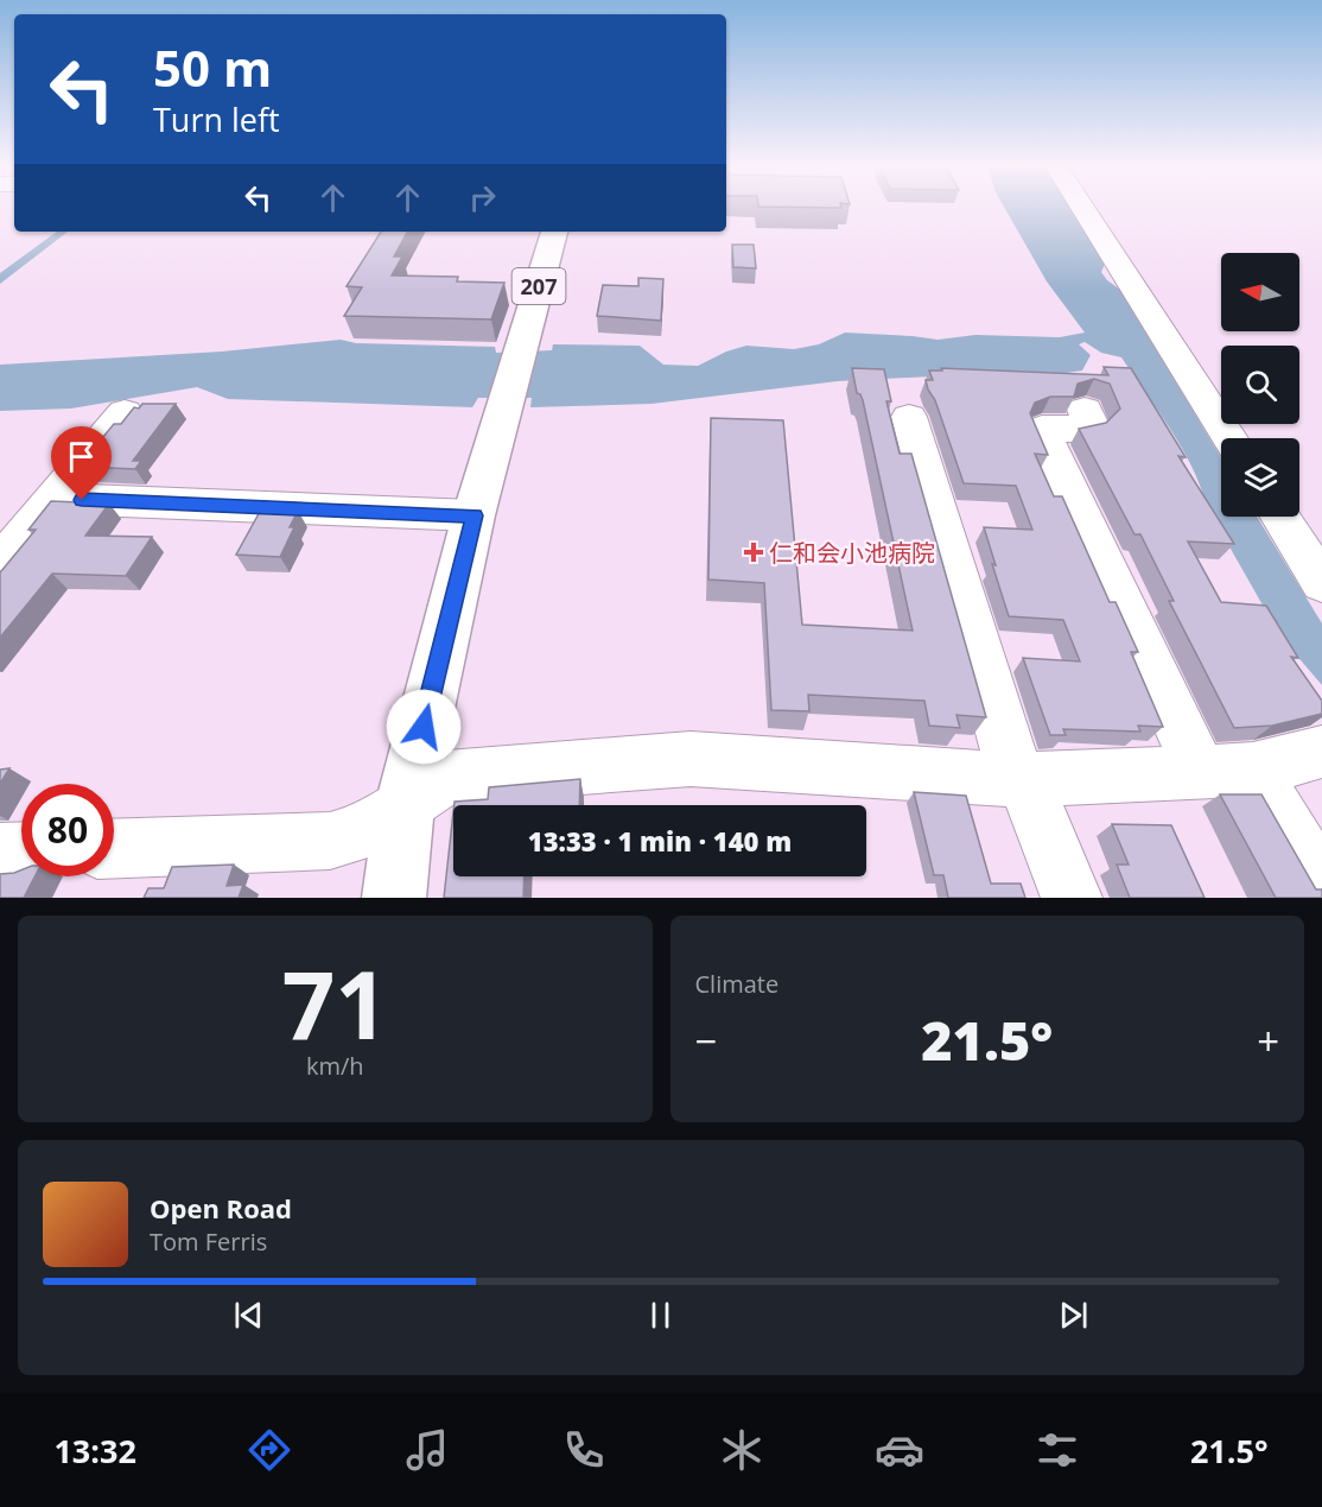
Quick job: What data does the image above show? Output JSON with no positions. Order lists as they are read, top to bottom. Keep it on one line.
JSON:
{"streets":{"highway":["207"]},"places":{"health":["仁和会小池病院"]},"north":"left","page":{"turn":["50 m","Turn left"],"limit":"80","trip":"13:33 · 1 min · 140 m","tile":[["71","km/h"],"Climate"],"heat":["−","21.5°","+"],"song":["Open Road","Tom Ferris"],"tabs":["13:32","21.5°"]}}
